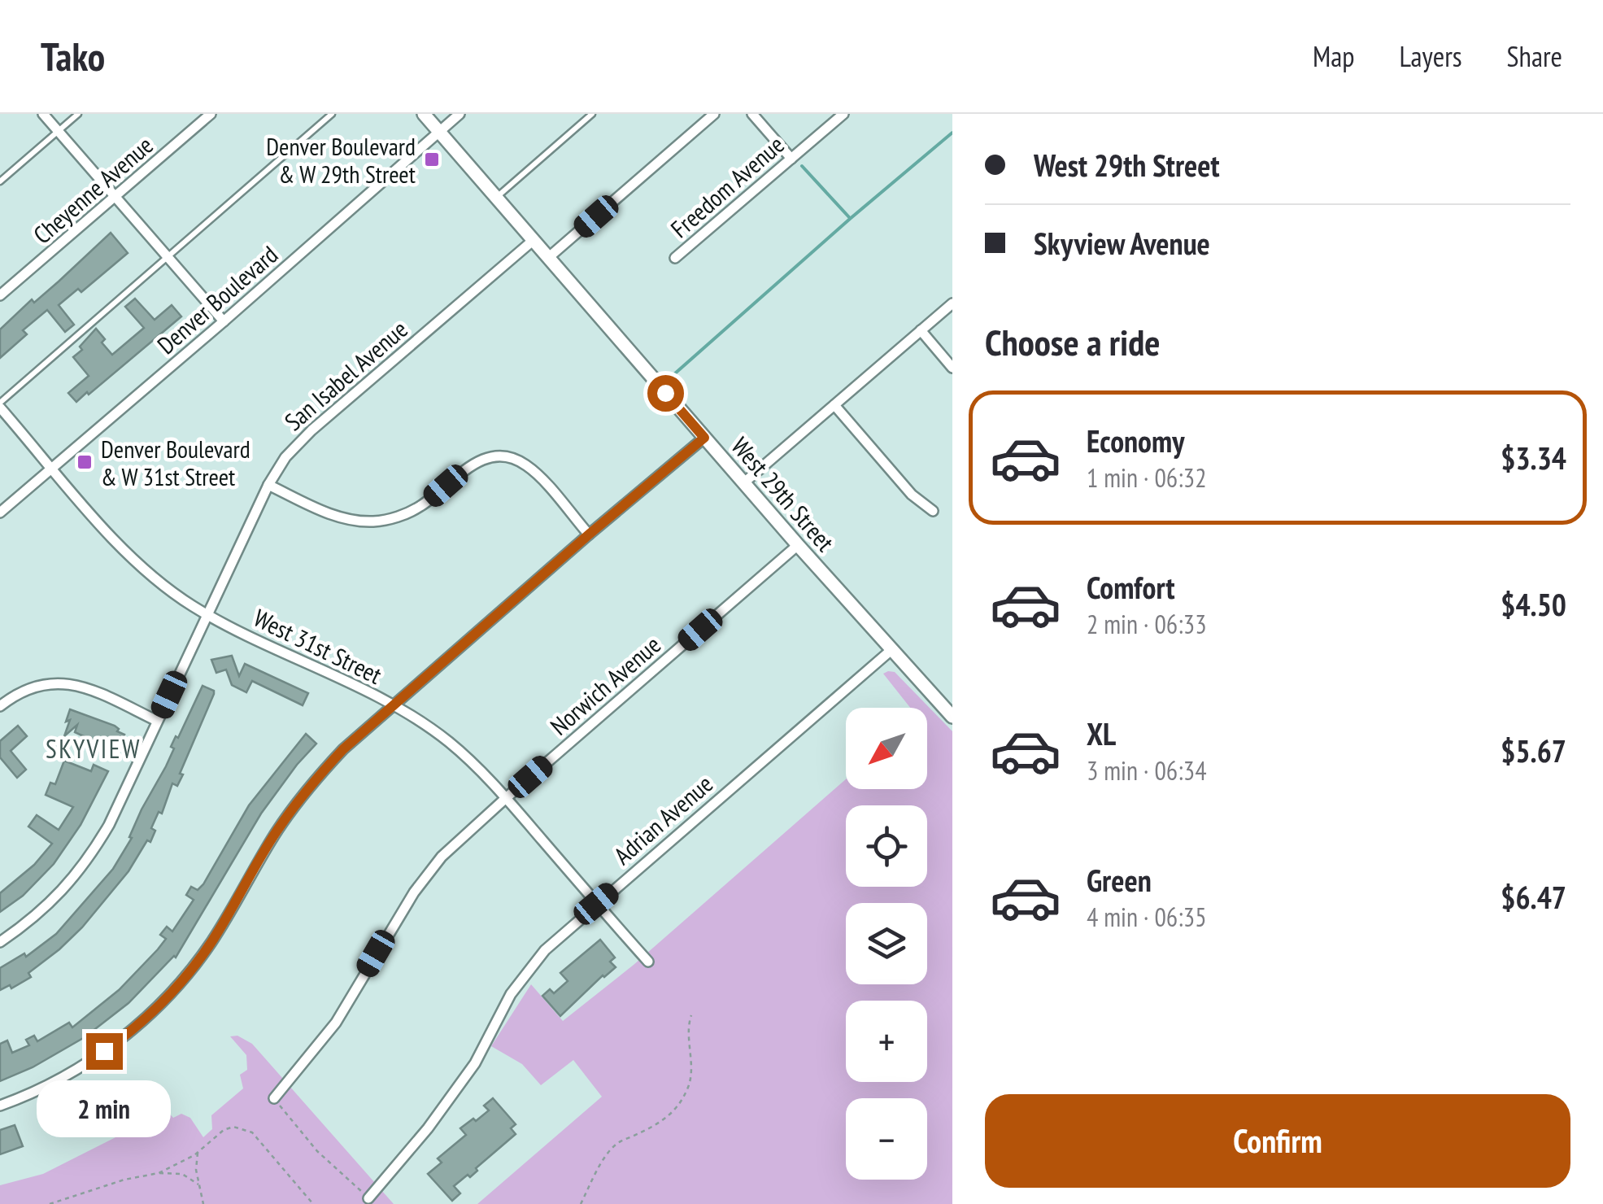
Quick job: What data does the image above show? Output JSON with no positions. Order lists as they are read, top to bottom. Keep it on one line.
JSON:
{"streets":{"street":["Freedom Avenue","Cheyenne Avenue","Denver Boulevard","San Isabel Avenue","West 29th Street","West 31st Street","Norwich Avenue","Adrian Avenue"]},"crossings":[["Denver Boulevard","West 29th Street"],["Denver Boulevard","West 31st Street"],["San Isabel Avenue","West 29th Street"],["San Isabel Avenue","West 31st Street"],["West 29th Street","Norwich Avenue"],["West 29th Street","Adrian Avenue"],["West 31st Street","Norwich Avenue"],["West 31st Street","Adrian Avenue"]],"districts":["SKYVIEW"],"places":{"transit":["Denver Boulevard & W 29th Street","Denver Boulevard & W 31st Street"]},"north":"bottom left","page":{"header":"Tako","nav":["Map","Layers","Share"],"banner":["West 29th Street","Skyview Avenue"],"heading":"Choose a ride","list":[{"name":"Economy","note":"1 min · 06:32","value":"$3.34"},{"name":"Comfort","note":"2 min · 06:33","value":"$4.50"},{"name":"XL","note":"3 min · 06:34","value":"$5.67"},{"name":"Green","note":"4 min · 06:35","value":"$6.47"}],"map_buttons":["+","−"],"buttons":"Confirm","bubble":"2 min"}}
